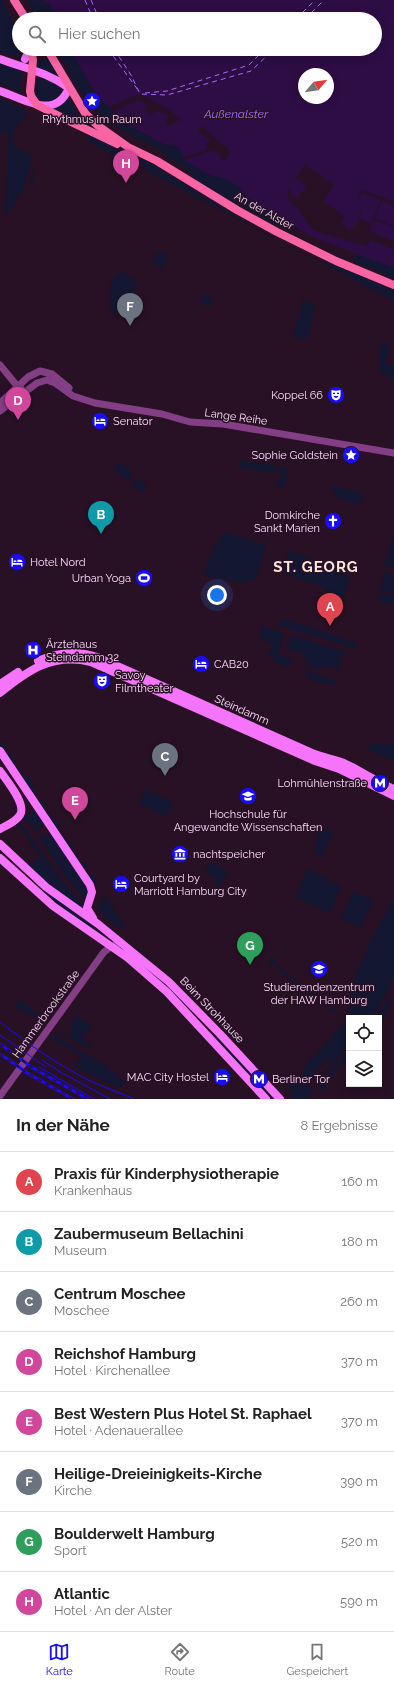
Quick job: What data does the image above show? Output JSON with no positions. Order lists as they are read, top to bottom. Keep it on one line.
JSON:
{"streets":{"main road":["An der Alster","Steindamm","Beim Strohhause"],"street":["Lange Reihe","Hammerbrookstraße"]},"crossings":[["Beim Strohhause","Hammerbrookstraße"]],"districts":["ST. GEORG"],"water":["Außenalster"],"places":{"place":["Rhythmus im Raum","Sophie Goldstein"],"theatre":["Koppel 66","Savoy Filmtheater"],"hotel":["Senator","Hotel Nord","CAB20","Courtyard by Marriott Hamburg City","MAC City Hostel"],"church":["Domkirche Sankt Marien"],"sports":["Urban Yoga"],"hospital":["Ärztehaus Steindamm 32"],"metro station":["Lohmühlenstraße","Berliner Tor"],"school or university":["Hochschule für Angewandte Wissenschaften","Studierendenzentrum der HAW Hamburg"],"museum":["nachtspeicher"]},"north":"top right","page":{"search":"Hier suchen","pins":["H","F","D","B","A","C","E","G"],"heading":["In der Nähe","8 Ergebnisse"],"list":[{"mark":"A","name":"Praxis für Kinderphysiotherapie","note":"Krankenhaus","value":"160 m"},{"mark":"B","name":"Zaubermuseum Bellachini","note":"Museum","value":"180 m"},{"mark":"C","name":"Centrum Moschee","note":"Moschee","value":"260 m"},{"mark":"D","name":"Reichshof Hamburg","note":"Hotel · Kirchenallee","value":"370 m"},{"mark":"E","name":"Best Western Plus Hotel St. Raphael","note":"Hotel · Adenauerallee","value":"370 m"},{"mark":"F","name":"Heilige-Dreieinigkeits-Kirche","note":"Kirche","value":"390 m"},{"mark":"G","name":"Boulderwelt Hamburg","note":"Sport","value":"520 m"},{"mark":"H","name":"Atlantic","note":"Hotel · An der Alster","value":"590 m"}],"nav":["Karte","Route","Gespeichert"]}}
